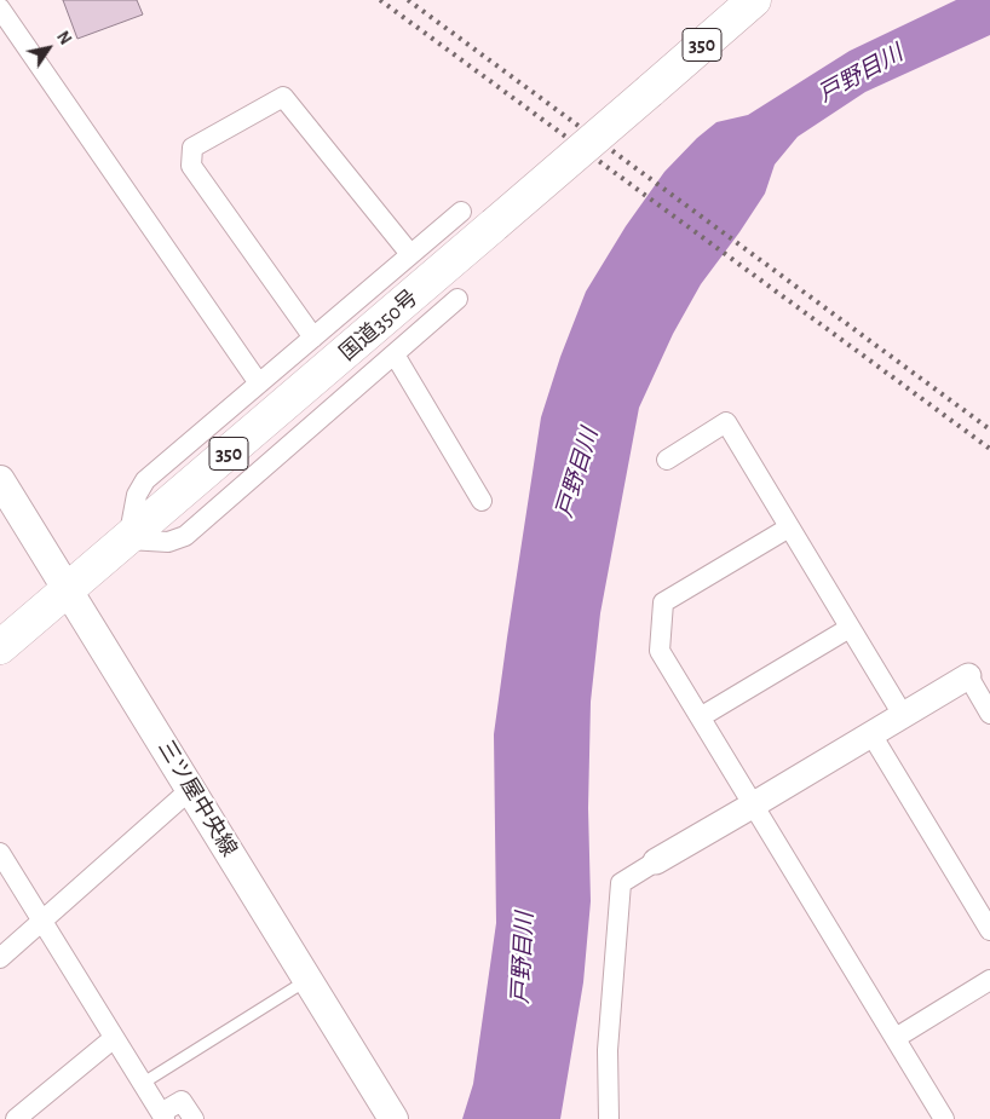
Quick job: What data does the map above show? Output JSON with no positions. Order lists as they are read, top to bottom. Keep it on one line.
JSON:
{"streets":{"highway":["350","国道350号"],"main road":["三ツ屋中央線"]},"crossings":[["国道350号","三ツ屋中央線"]],"water":["戸野目川"],"north":"top right"}
